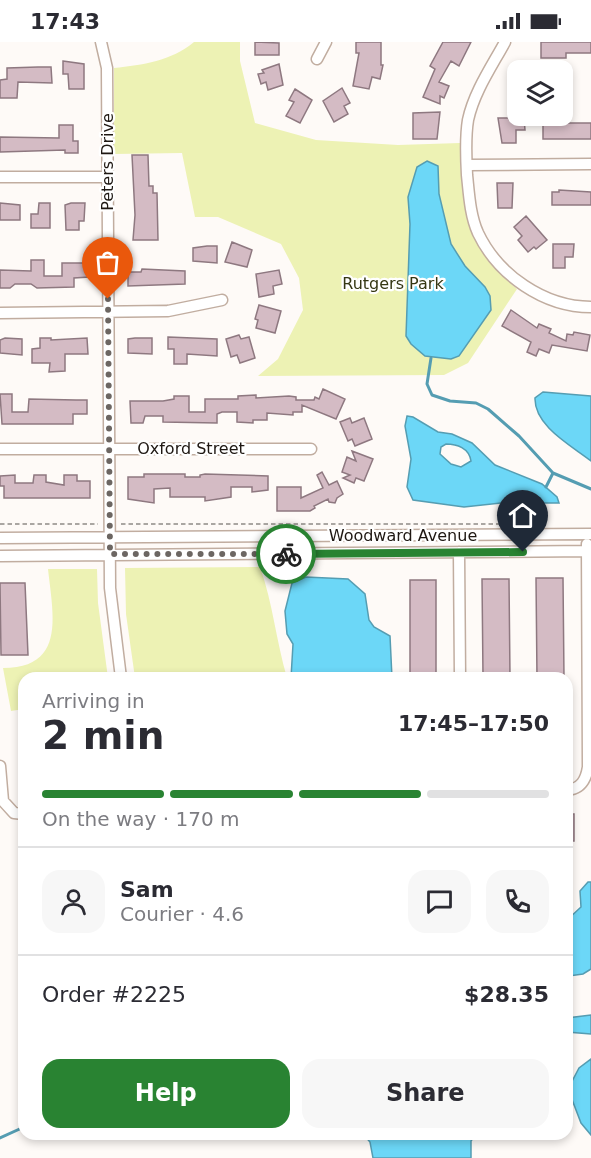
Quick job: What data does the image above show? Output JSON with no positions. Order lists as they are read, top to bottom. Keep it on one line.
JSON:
{"streets":{"street":["Peters Drive","Oxford Street","Woodward Avenue"]},"crossings":[["Peters Drive","Oxford Street"],["Peters Drive","Woodward Avenue"]],"parks":["Rutgers Park"],"page":{"status":"17:43","heading":["2 min","Arriving in","17:45–17:50"],"panel":["Sam","Courier · 4.6","Order #2225","$28.35"],"bar":"On the way · 170 m","buttons":["Help","Share"]}}
